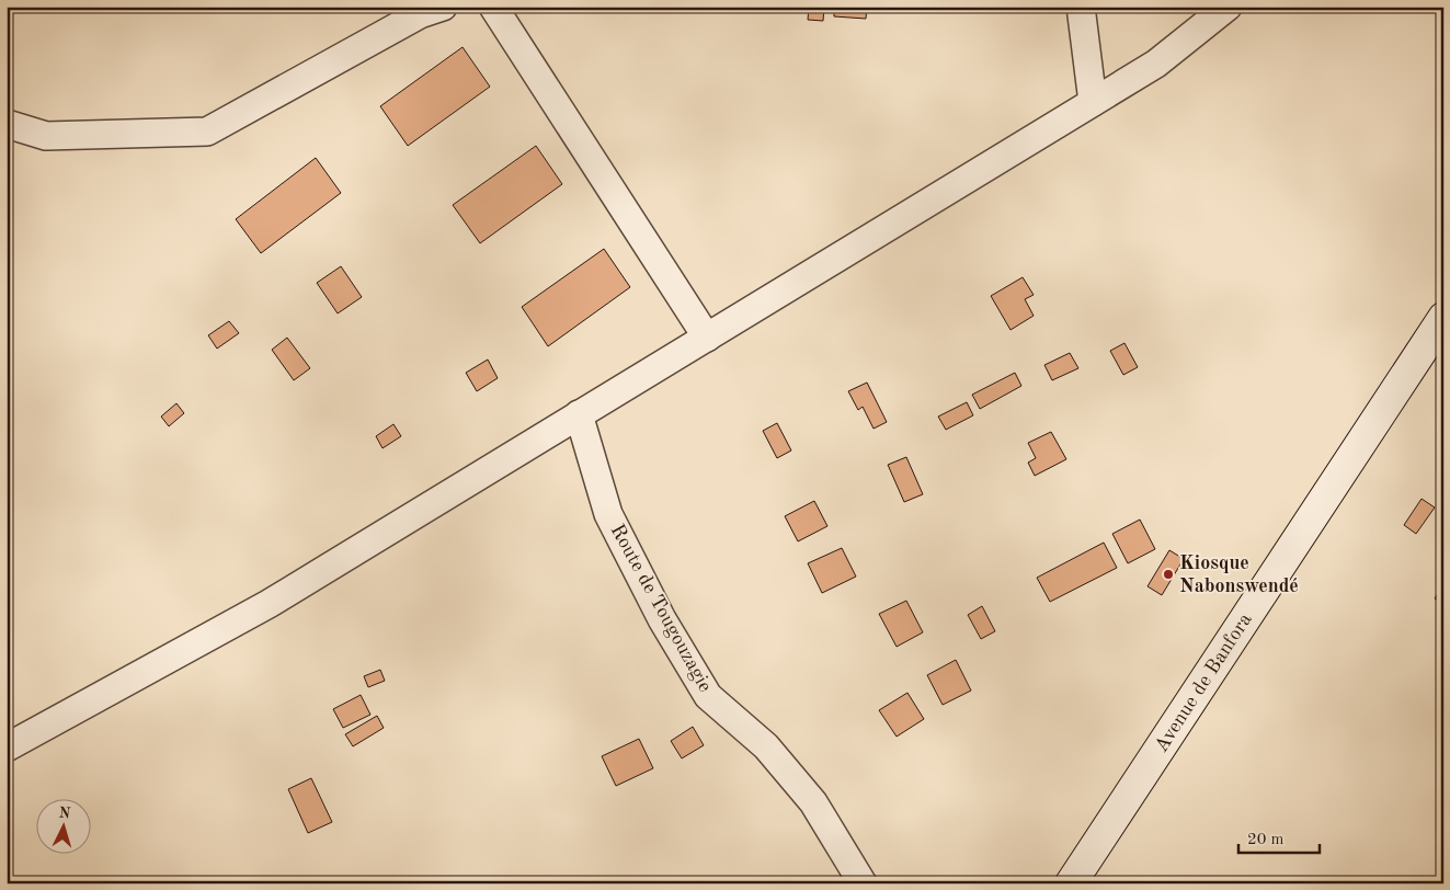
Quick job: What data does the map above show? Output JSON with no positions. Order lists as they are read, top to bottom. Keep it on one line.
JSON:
{"streets":{"main road":["Avenue de Banfora"],"street":["Route de Tougouzagie"]},"places":["Kiosque Nabonswendé"],"scale_bar":"20 m","north":"top"}
